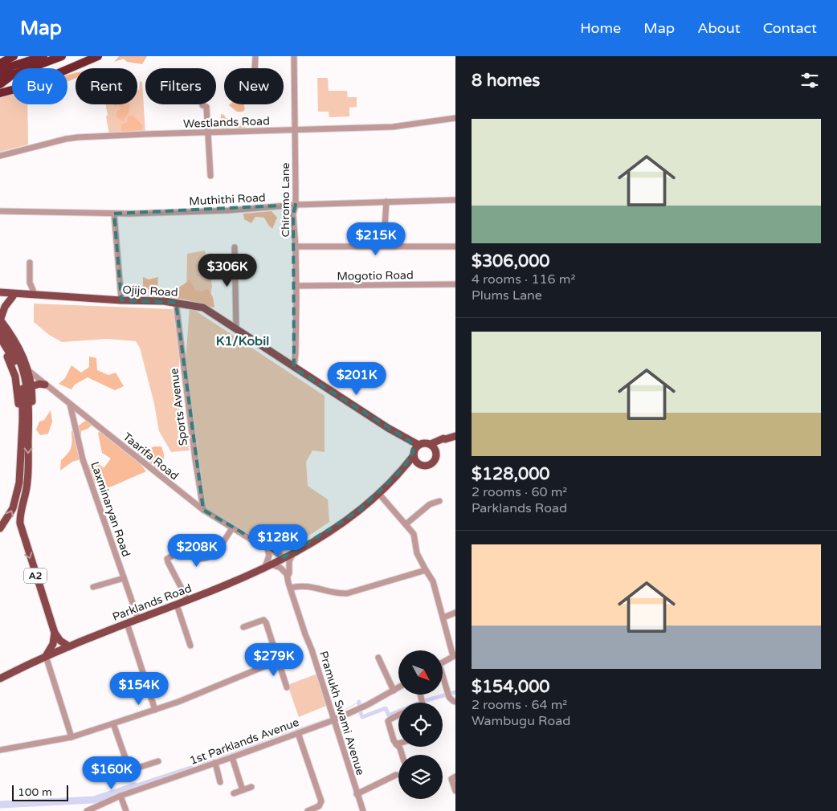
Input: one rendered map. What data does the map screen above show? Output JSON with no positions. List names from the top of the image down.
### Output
{
  "streets": {
    "main road": ["Ojijo Road", "A2", "Parklands Road"],
    "street": [
      "Westlands Road",
      "Muthithi Road",
      "Chiromo Lane",
      "Mogotio Road",
      "Sports Avenue",
      "Taarifa Road",
      "Laxminaryan Road",
      "Pramukh Swami Avenue",
      "1st Parklands Avenue"
    ]
  },
  "crossings": [
    ["Westlands Road", "Chiromo Lane"],
    ["Muthithi Road", "Chiromo Lane"],
    ["Chiromo Lane", "Mogotio Road"],
    ["Chiromo Lane", "Ojijo Road"],
    ["Ojijo Road", "Sports Avenue"],
    ["Ojijo Road", "Parklands Road"],
    ["Sports Avenue", "Taarifa Road"],
    ["Taarifa Road", "Laxminaryan Road"],
    ["Taarifa Road", "Parklands Road"],
    ["Laxminaryan Road", "Parklands Road"],
    ["Pramukh Swami Avenue", "1st Parklands Avenue"]
  ],
  "districts": ["K1/Kobil"],
  "scale_bar": "100 m",
  "north": "bottom right",
  "page": {
    "header": "Map",
    "nav": [
      "Home",
      "Map",
      "About",
      "Contact"
    ],
    "heading": "8 homes",
    "chip": [
      "Buy",
      "Rent",
      "Filters",
      "New"
    ],
    "list": [
      {
        "name": "$306,000",
        "note": "4 rooms · 116 m² · Plums Lane"
      },
      {
        "name": "$128,000",
        "note": "2 rooms · 60 m² · Parklands Road"
      },
      {
        "name": "$154,000",
        "note": "2 rooms · 64 m² · Wambugu Road"
      }
    ],
    "price": [
      "$215K",
      "$306K",
      "$201K",
      "$128K",
      "$208K",
      "$279K",
      "$154K",
      "$160K"
    ],
    "scale": "100 m"
  }
}
